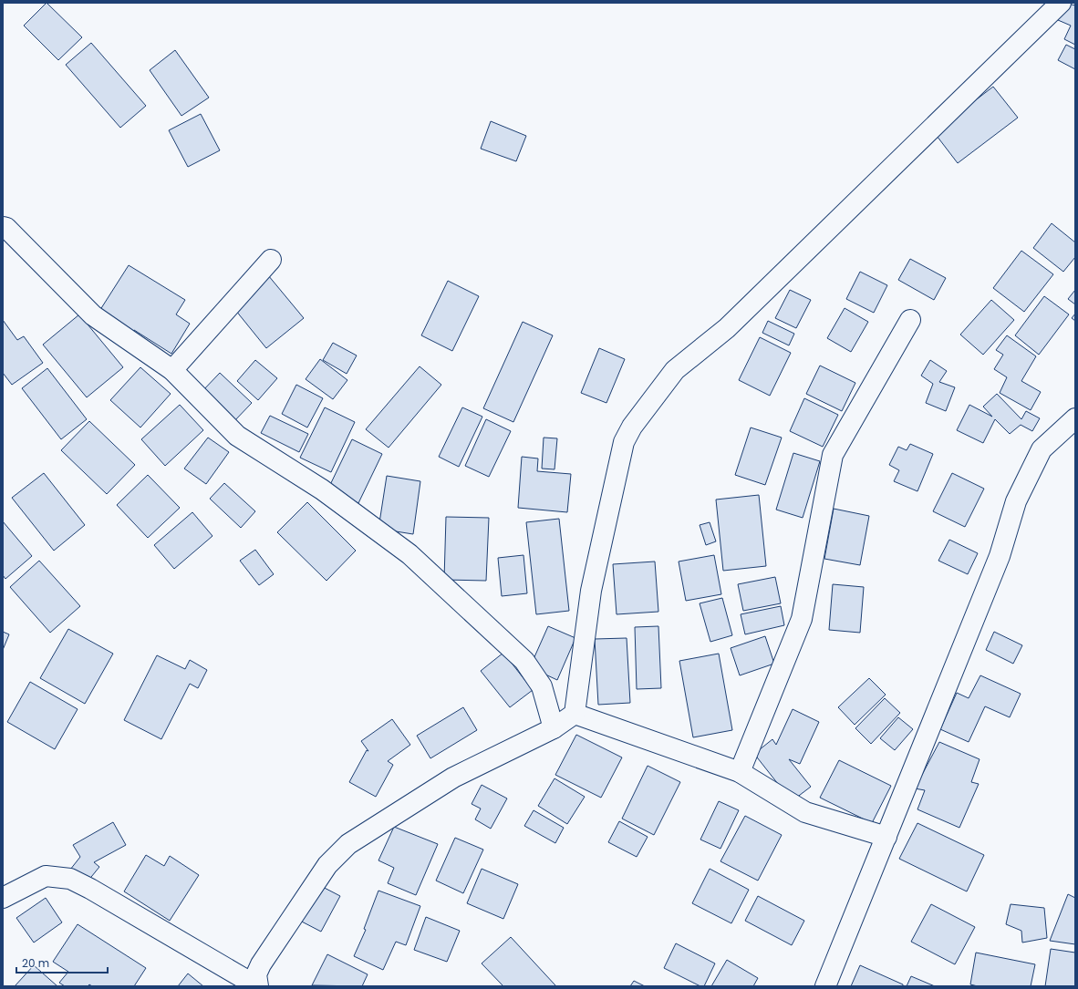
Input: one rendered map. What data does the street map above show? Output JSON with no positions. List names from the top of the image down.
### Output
{
  "scale_bar": "20 m"
}
